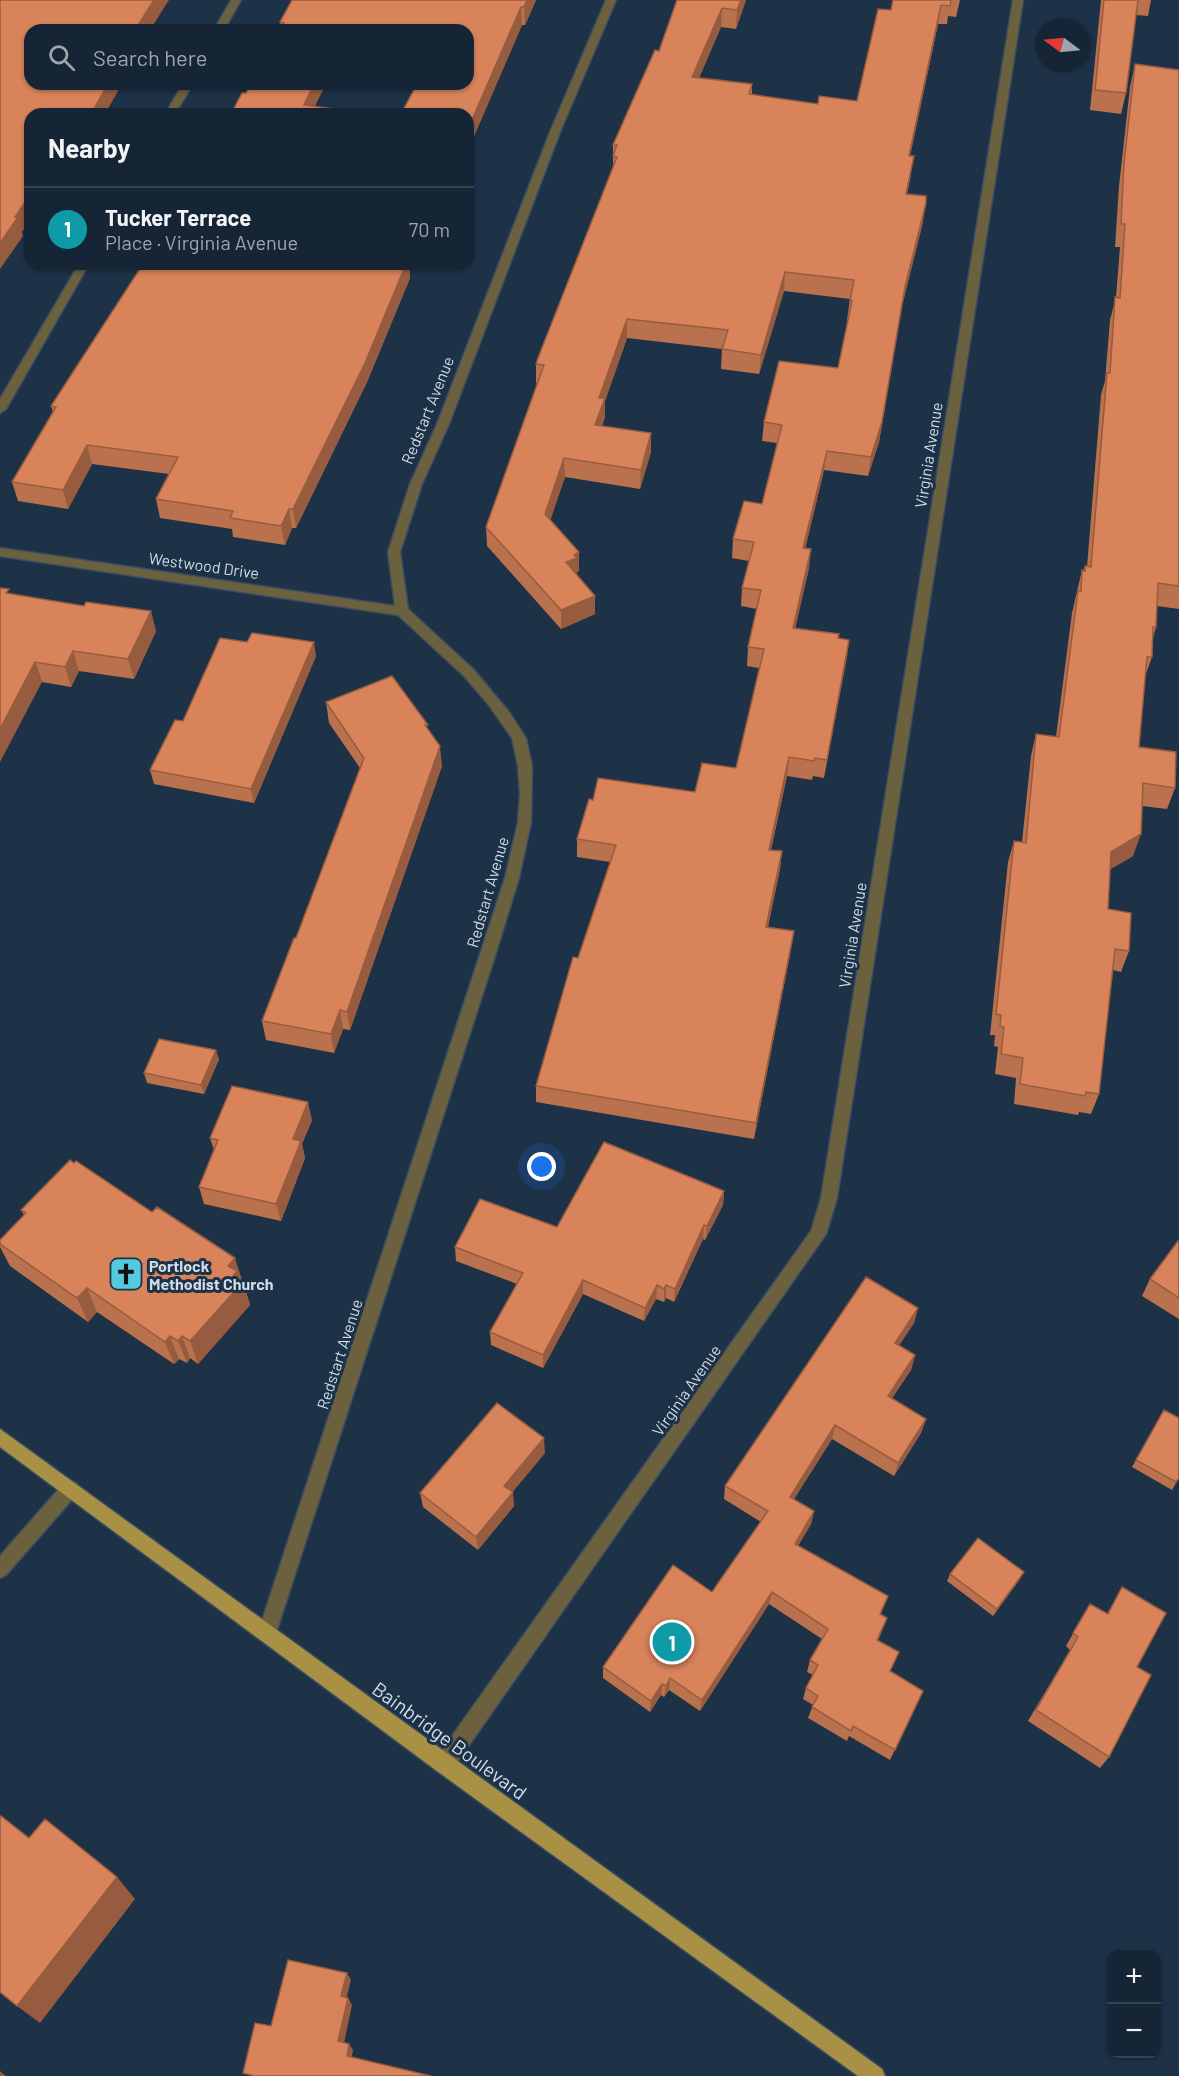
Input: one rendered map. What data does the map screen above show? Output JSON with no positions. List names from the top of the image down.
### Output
{
  "streets": {
    "main road": ["Bainbridge Boulevard"],
    "street": ["Redstart Avenue", "Virginia Avenue", "Westwood Drive"]
  },
  "crossings": [
    ["Redstart Avenue", "Westwood Drive"],
    ["Redstart Avenue", "Bainbridge Boulevard"],
    ["Virginia Avenue", "Bainbridge Boulevard"]
  ],
  "places": {
    "church": ["Portlock Methodist Church"]
  },
  "north": "left",
  "page": {
    "search": "Search here",
    "heading": "Nearby",
    "list": [
      {
        "mark": "1",
        "name": "Tucker Terrace",
        "note": "Place · Virginia Avenue",
        "value": "70 m"
      }
    ],
    "pins": "1",
    "map_buttons": ["+", "−"]
  }
}
